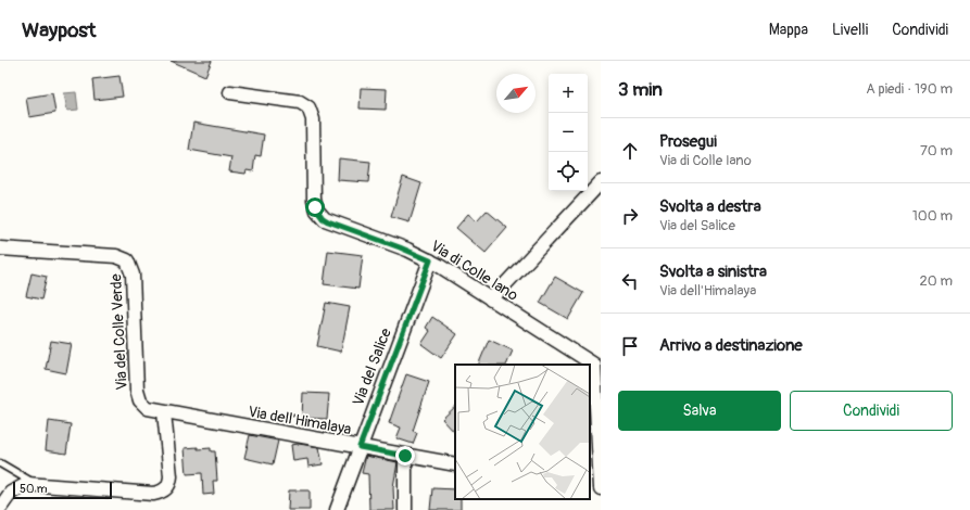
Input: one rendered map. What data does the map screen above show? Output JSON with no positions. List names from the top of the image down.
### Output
{
  "streets": {
    "street": [
      "Via di Colle Iano",
      "Via del Colle Verde",
      "Via del Salice",
      "Via dell'Himalaya"
    ]
  },
  "crossings": [
    ["Via di Colle Iano", "Via del Salice"],
    ["Via del Colle Verde", "Via dell'Himalaya"],
    ["Via del Salice", "Via dell'Himalaya"]
  ],
  "scale_bar": "50 m",
  "north": "top right",
  "page": {
    "header": "Waypost",
    "nav": ["Mappa", "Livelli", "Condividi"],
    "heading": ["3 min", "A piedi · 190 m"],
    "map_buttons": ["+", "−"],
    "list": [
      ["Prosegui", "Via di Colle Iano", "70 m"],
      ["Svolta a destra", "Via del Salice", "100 m"],
      ["Svolta a sinistra", "Via dell'Himalaya", "20 m"],
      "Arrivo a destinazione"
    ],
    "buttons": ["Salva", "Condividi"],
    "scale": "50 m"
  }
}
